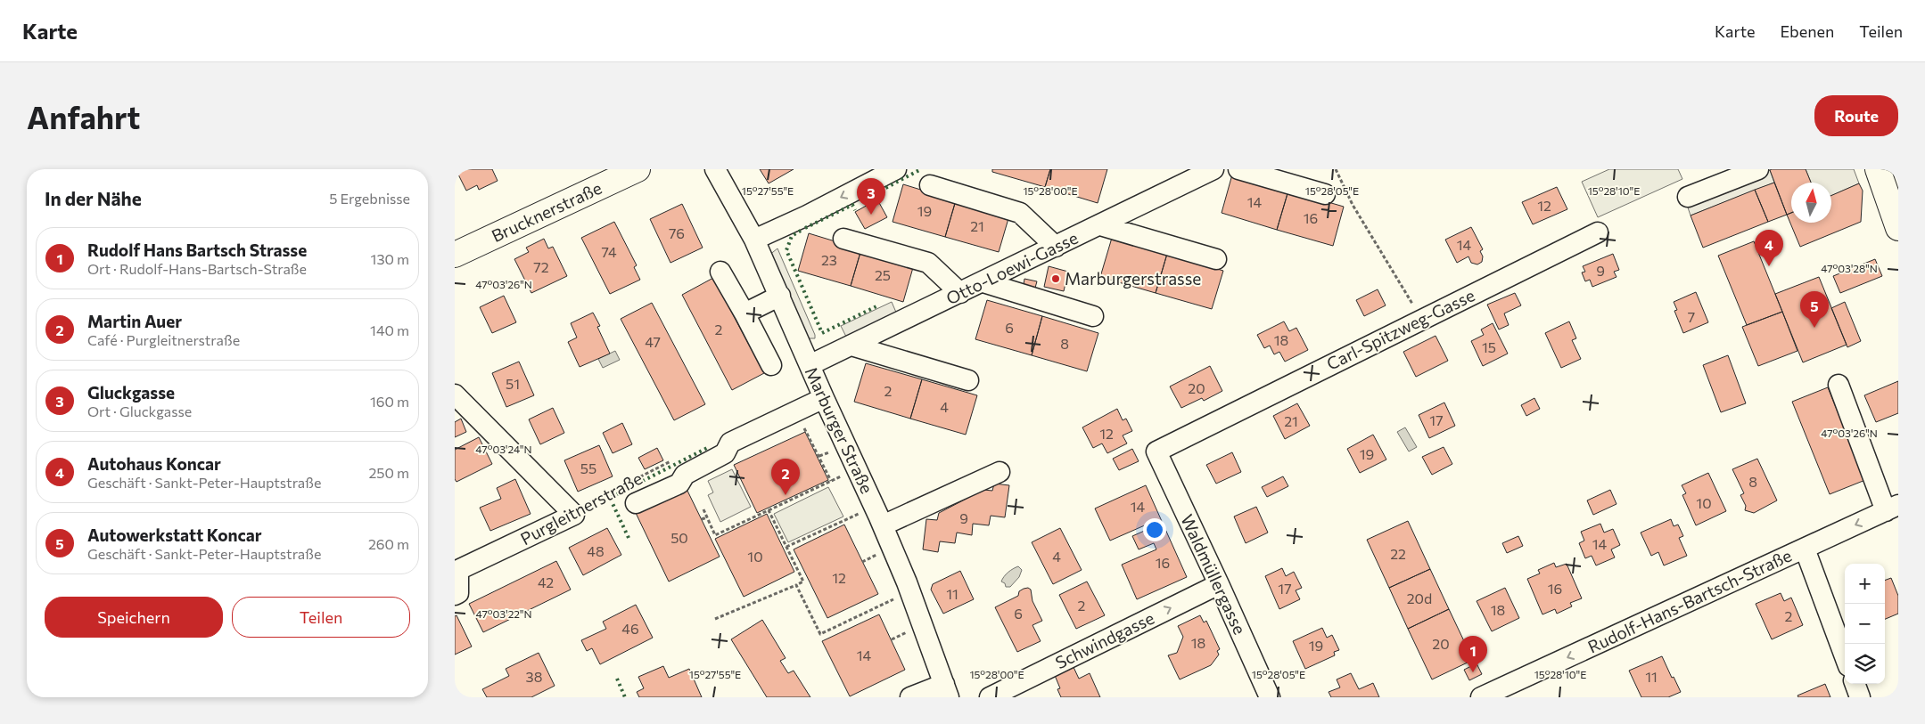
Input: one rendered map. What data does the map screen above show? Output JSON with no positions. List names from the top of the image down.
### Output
{
  "streets": {
    "main road": ["Brucknerstraße"],
    "street": [
      "Otto-Loewi-Gasse",
      "Carl-Spitzweg-Gasse",
      "Marburger Straße",
      "Purgleitnerstraße",
      "Waldmüllergasse",
      "Rudolf-Hans-Bartsch-Straße",
      "Schwindgasse"
    ]
  },
  "crossings": [
    ["Otto-Loewi-Gasse", "Marburger Straße"],
    ["Carl-Spitzweg-Gasse", "Waldmüllergasse"],
    ["Marburger Straße", "Purgleitnerstraße"],
    ["Waldmüllergasse", "Schwindgasse"]
  ],
  "one_way": ["Rudolf-Hans-Bartsch-Straße", "Schwindgasse"],
  "places": ["Marburgerstrasse"],
  "house_numbers": [
    "14",
    "12",
    "19",
    "16",
    "21",
    "76",
    "14",
    "74",
    "23",
    "72",
    "9",
    "25",
    "7",
    "6",
    "2",
    "18",
    "47",
    "8",
    "15",
    "51",
    "20",
    "2",
    "4",
    "17",
    "21",
    "12",
    "19",
    "55",
    "8",
    "10",
    "14",
    "9",
    "50",
    "14",
    "48",
    "22",
    "10",
    "4",
    "16",
    "12",
    "42",
    "17",
    "16",
    "11",
    "20d",
    "2",
    "18",
    "6",
    "2",
    "46",
    "18",
    "20",
    "19",
    "14",
    "38",
    "11"
  ],
  "north": "top",
  "page": {
    "header": "Karte",
    "nav": ["Karte", "Ebenen", "Teilen"],
    "buttons": [
      "Route",
      ["Speichern", "Teilen"]
    ],
    "title": "Anfahrt",
    "heading": ["In der Nähe", "5 Ergebnisse"],
    "pins": [
      "3",
      "4",
      "5",
      "2",
      "1"
    ],
    "list": [
      {
        "mark": "1",
        "name": "Rudolf Hans Bartsch Strasse",
        "note": "Ort · Rudolf-Hans-Bartsch-Straße",
        "value": "130 m"
      },
      {
        "mark": "2",
        "name": "Martin Auer",
        "note": "Café · Purgleitnerstraße",
        "value": "140 m"
      },
      {
        "mark": "3",
        "name": "Gluckgasse",
        "note": "Ort · Gluckgasse",
        "value": "160 m"
      },
      {
        "mark": "4",
        "name": "Autohaus Koncar",
        "note": "Geschäft · Sankt-Peter-Hauptstraße",
        "value": "250 m"
      },
      {
        "mark": "5",
        "name": "Autowerkstatt Koncar",
        "note": "Geschäft · Sankt-Peter-Hauptstraße",
        "value": "260 m"
      }
    ],
    "map_buttons": ["+", "−"]
  },
  "coordinates": [
    "15°27'55\"E",
    "15°28'00\"E",
    "15°28'05\"E",
    "15°28'10\"E",
    "47°03'28\"N",
    "47°03'26\"N",
    "47°03'24\"N",
    "47°03'22\"N"
  ]
}
